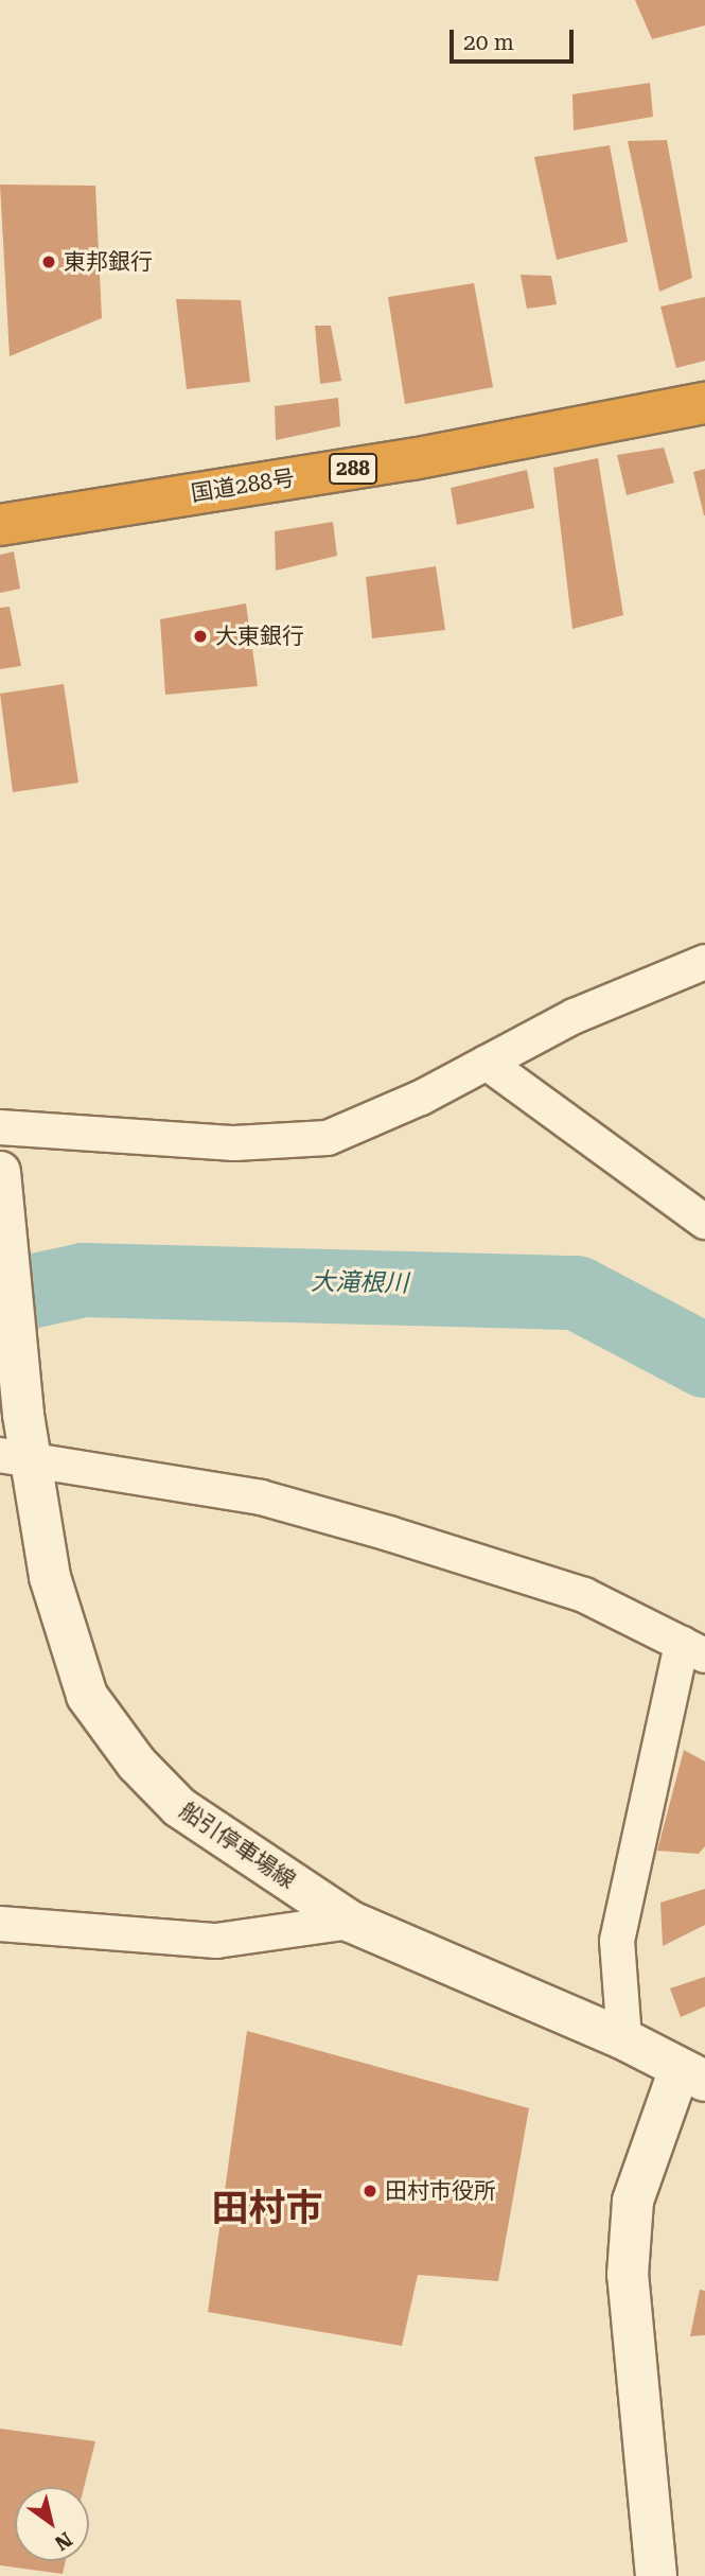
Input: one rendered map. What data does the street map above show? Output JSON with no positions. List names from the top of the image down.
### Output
{
  "streets": {
    "highway": ["288", "国道288号"],
    "main road": ["船引停車場線"]
  },
  "districts": ["田村市"],
  "water": ["大滝根川"],
  "places": ["東邦銀行", "大東銀行", "田村市役所"],
  "scale_bar": "20 m",
  "north": "bottom right"
}
